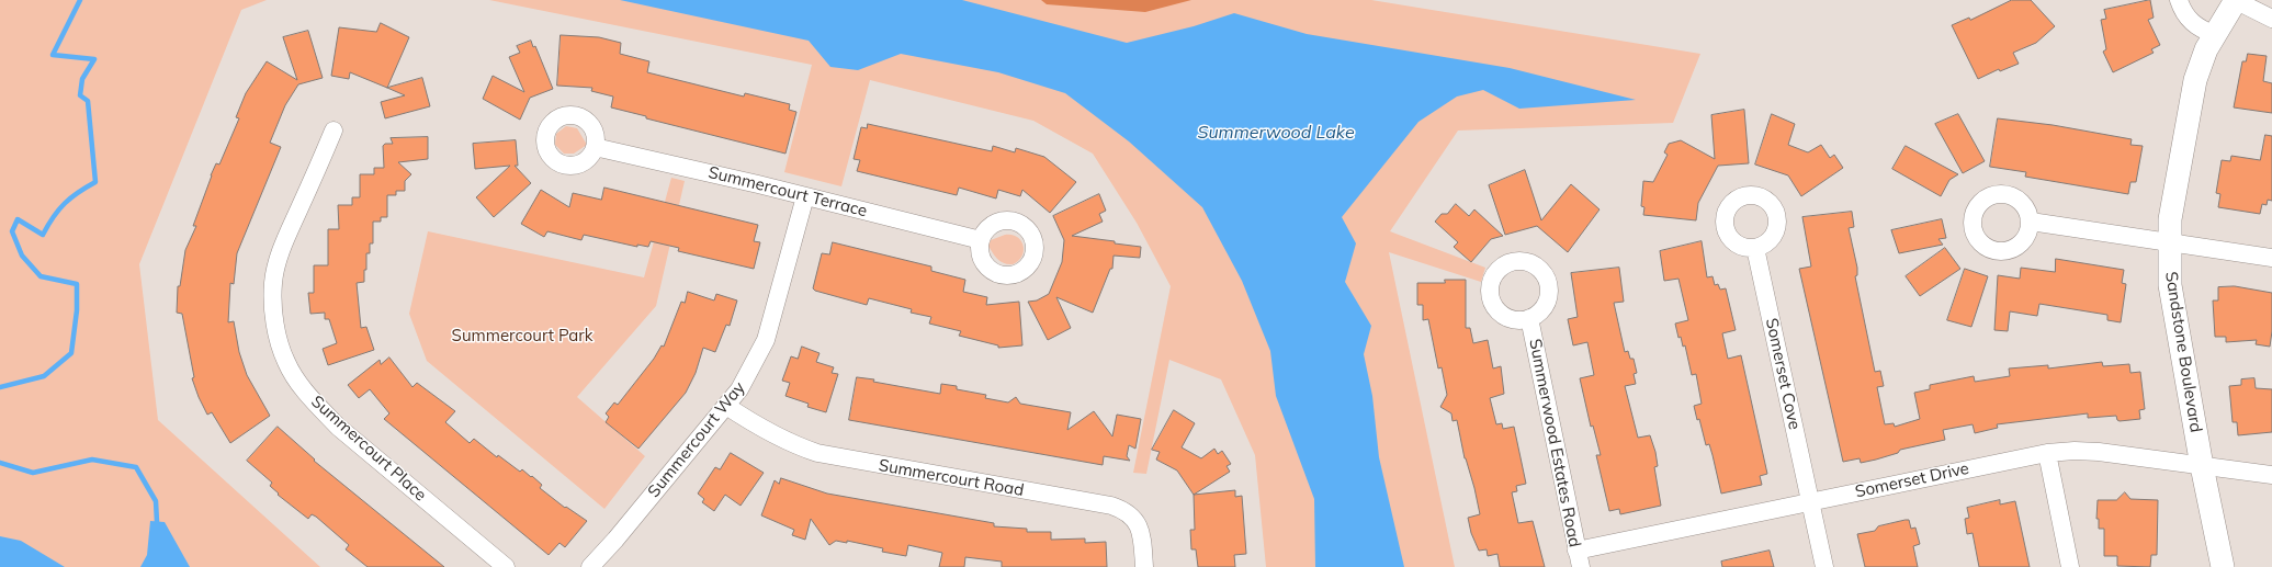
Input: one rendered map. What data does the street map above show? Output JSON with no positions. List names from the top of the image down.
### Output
{
  "streets": {
    "street": [
      "Summercourt Terrace",
      "Sandstone Boulevard",
      "Somerset Cove",
      "Summercourt Way",
      "Summerwood Estates Road",
      "Summercourt Place",
      "Summercourt Road",
      "Somerset Drive"
    ]
  },
  "crossings": [
    ["Summercourt Terrace", "Summercourt Way"],
    ["Sandstone Boulevard", "Somerset Drive"],
    ["Somerset Cove", "Somerset Drive"],
    ["Summercourt Way", "Summercourt Road"],
    ["Summerwood Estates Road", "Somerset Drive"]
  ],
  "water": ["Summerwood Lake"],
  "parks": ["Summercourt Park"]
}
